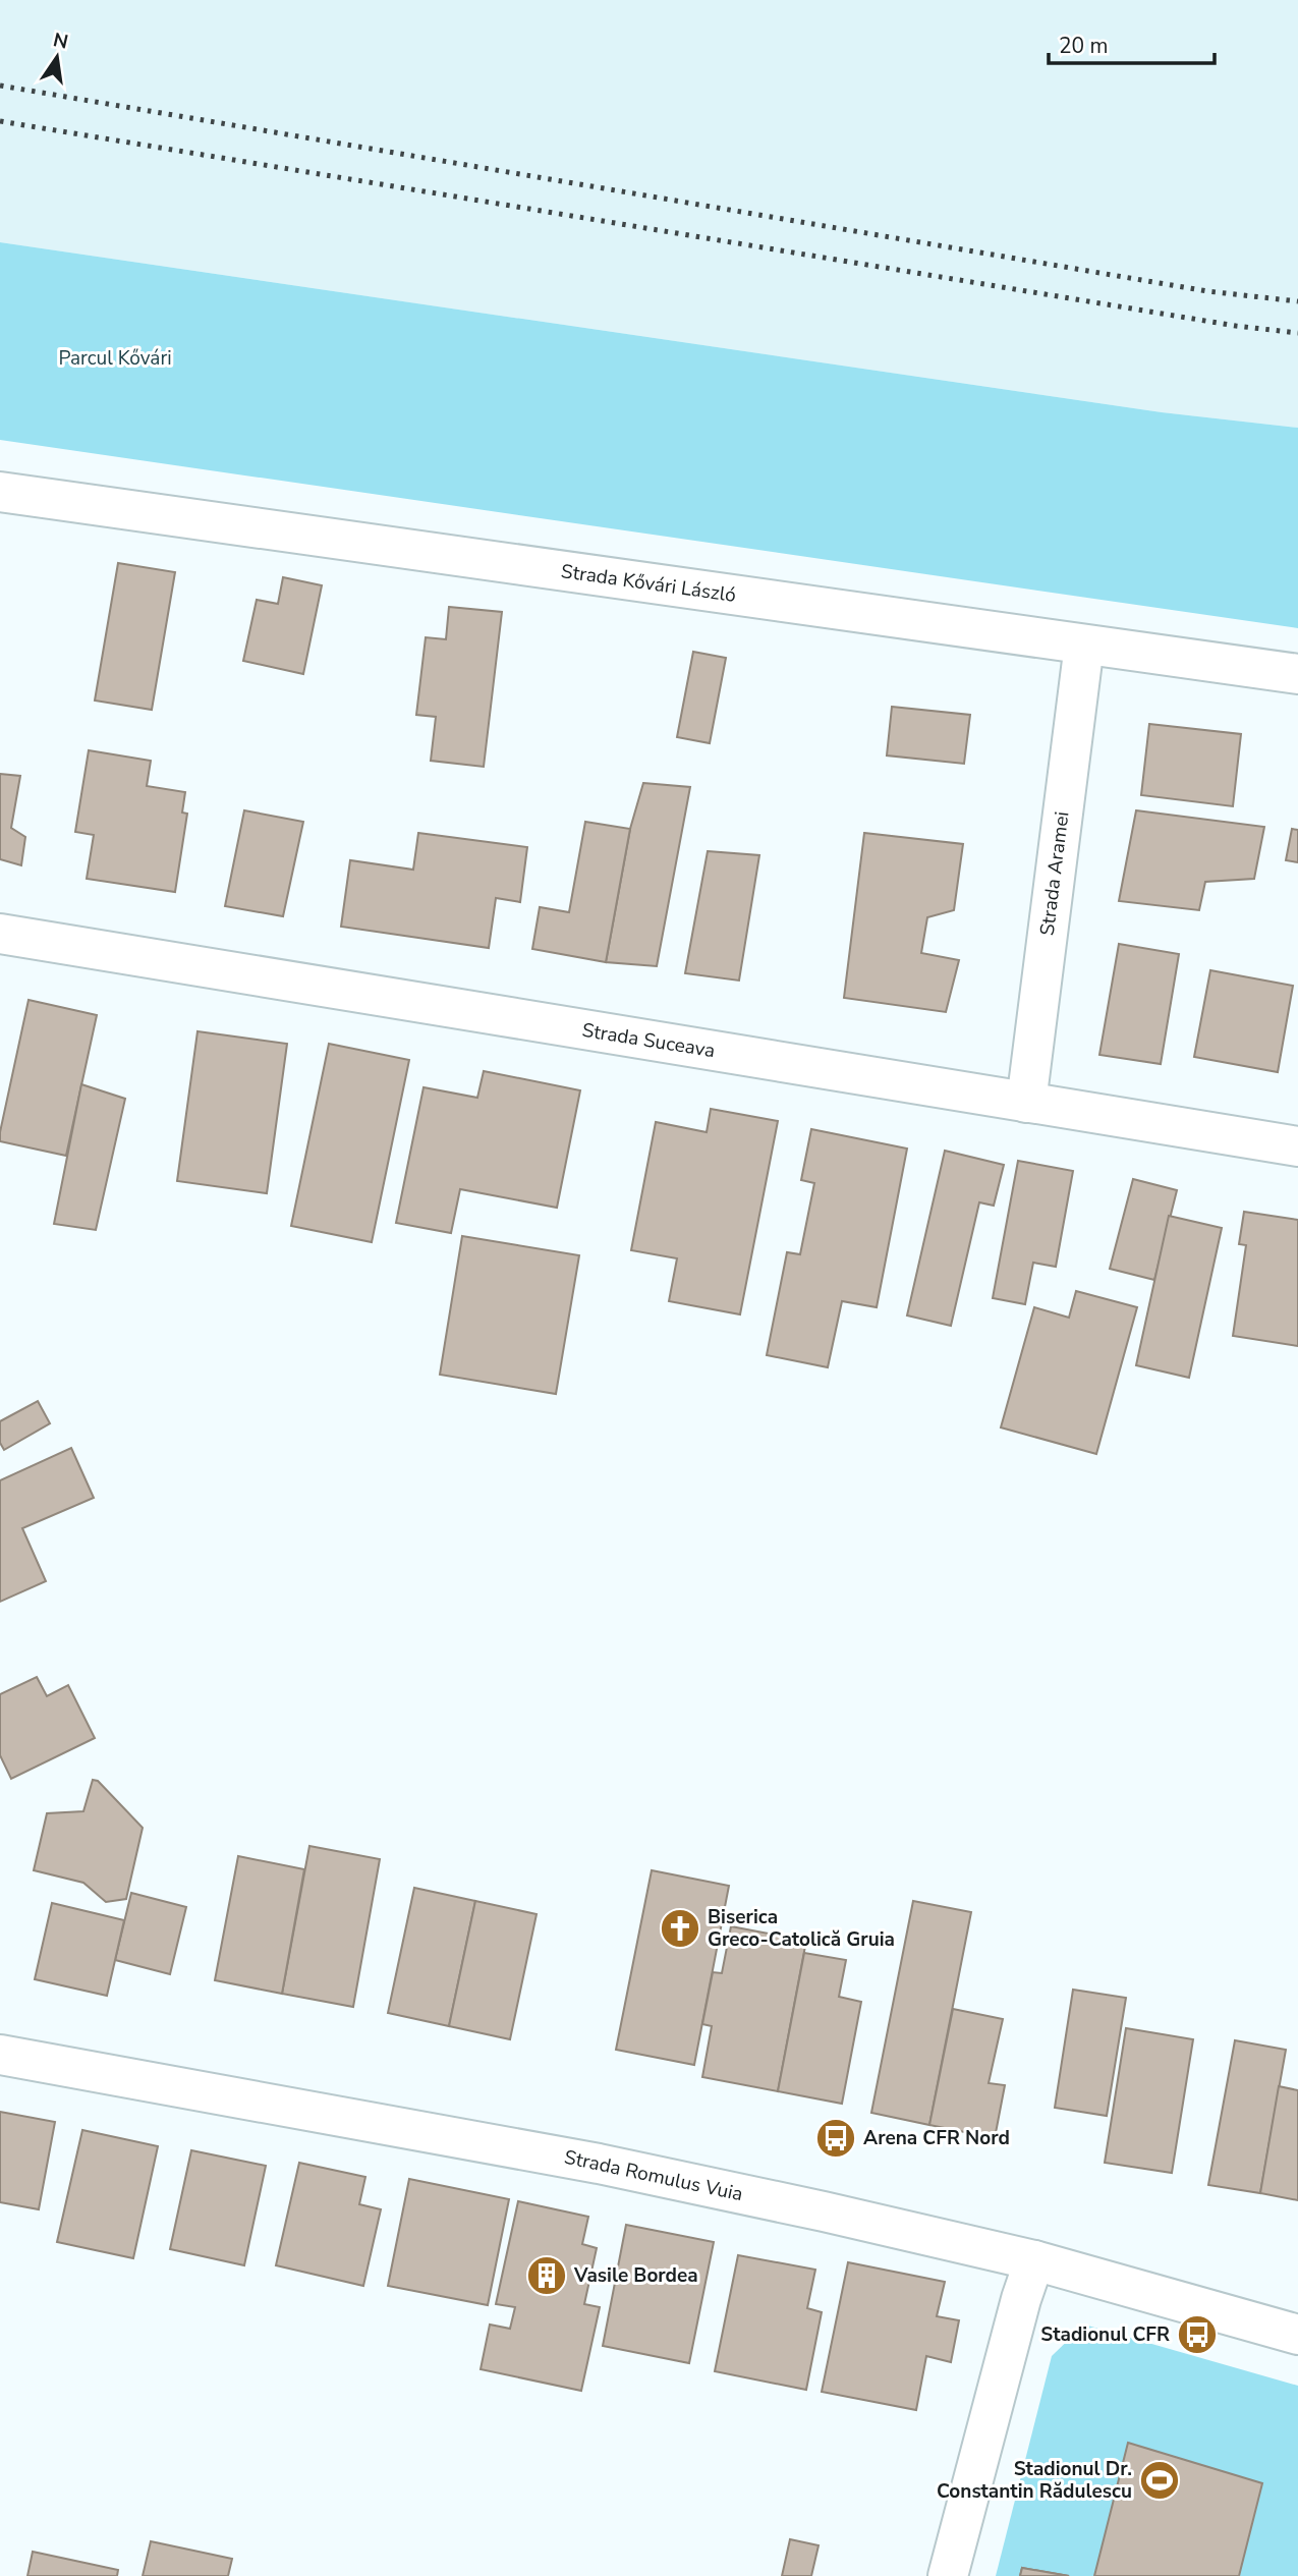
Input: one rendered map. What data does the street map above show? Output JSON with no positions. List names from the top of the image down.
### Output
{
  "streets": {
    "street": [
      "Strada Kővári László",
      "Strada Aramei",
      "Strada Suceava",
      "Strada Romulus Vuia"
    ]
  },
  "crossings": [
    ["Strada Kővári László", "Strada Aramei"],
    ["Strada Aramei", "Strada Suceava"]
  ],
  "parks": ["Parcul Kővári"],
  "places": {
    "church": ["Biserica Greco-Catolică Gruia"],
    "bus stop": ["Arena CFR Nord", "Stadionul CFR"],
    "building": ["Vasile Bordea"],
    "sports": ["Stadionul Dr. Constantin Rădulescu"]
  },
  "scale_bar": "20 m",
  "north": "top"
}
